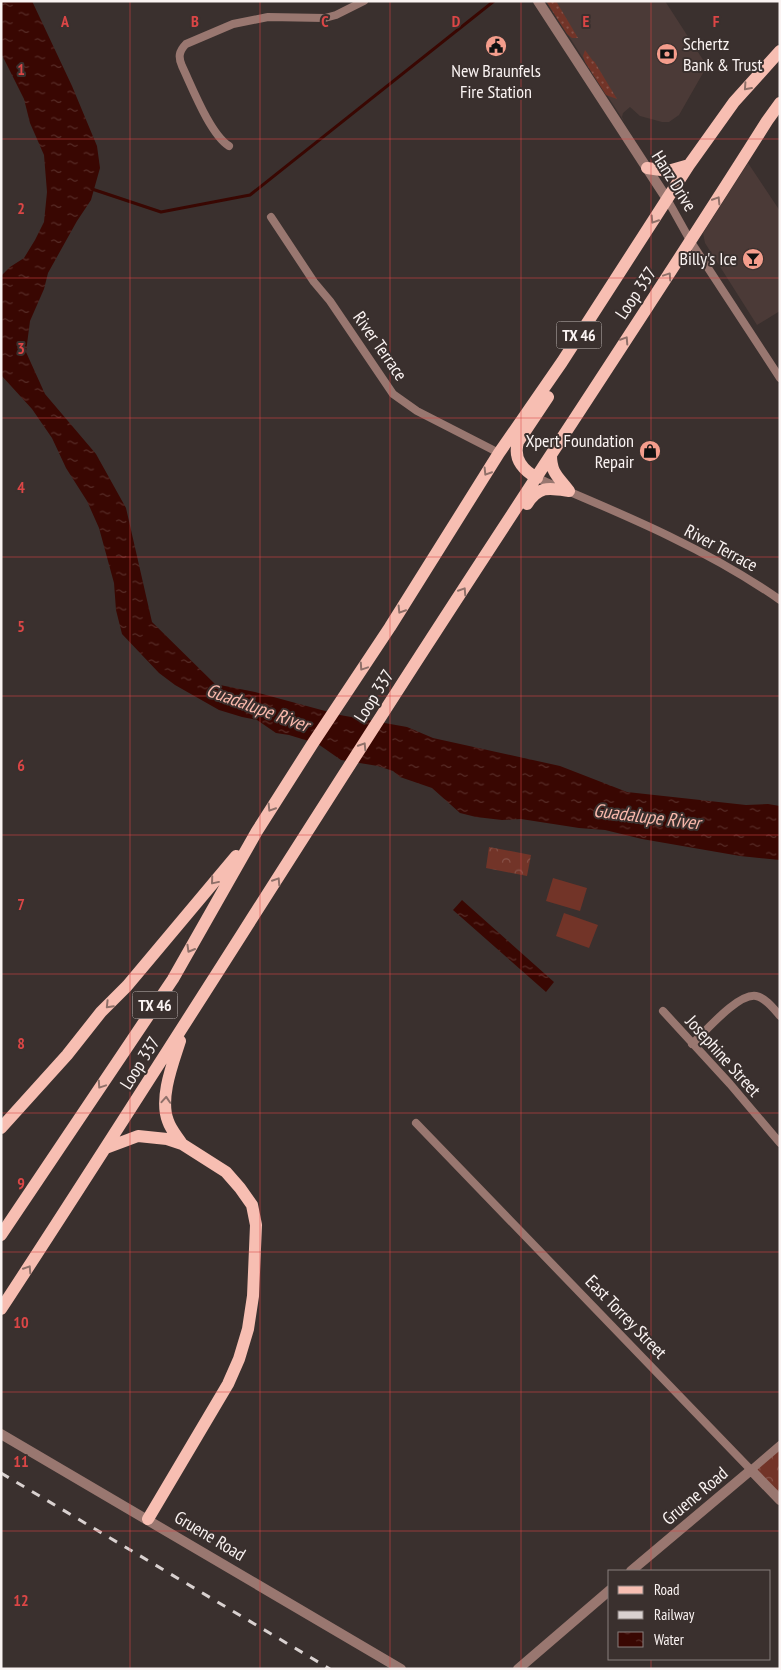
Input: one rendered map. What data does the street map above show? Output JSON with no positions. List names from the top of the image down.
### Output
{
  "streets": {
    "main road": ["Loop 337", "TX 46"],
    "street": [
      "Hanz Drive",
      "River Terrace",
      "Josephine Street",
      "East Torrey Street",
      "Gruene Road"
    ]
  },
  "crossings": [
    ["Hanz Drive", "Loop 337"],
    ["Loop 337", "River Terrace"],
    ["East Torrey Street", "Gruene Road"]
  ],
  "water": ["Guadalupe River"],
  "places": {
    "public building": ["New Braunfels Fire Station"],
    "bank": ["Schertz Bank & Trust"],
    "bar": ["Billy's Ice"],
    "shop": ["Xpert Foundation Repair"]
  },
  "legend": ["Road", "Railway", "Water"],
  "grid": {
    "columns": [
      "A",
      "B",
      "C",
      "D",
      "E",
      "F"
    ],
    "rows": [
      "1",
      "2",
      "3",
      "4",
      "5",
      "6",
      "7",
      "8",
      "9",
      "10",
      "11",
      "12"
    ]
  }
}
